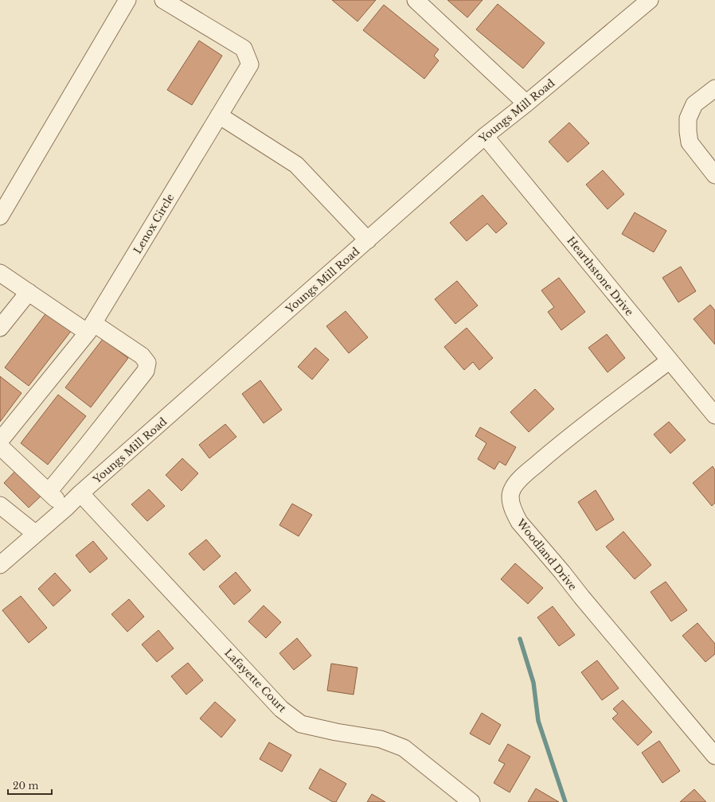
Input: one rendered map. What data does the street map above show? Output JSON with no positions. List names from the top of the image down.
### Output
{
  "streets": {
    "street": [
      "Youngs Mill Road",
      "Lenox Circle",
      "Hearthstone Drive",
      "Woodland Drive",
      "Lafayette Court"
    ]
  },
  "crossings": [
    ["Youngs Mill Road", "Hearthstone Drive"],
    ["Youngs Mill Road", "Lafayette Court"],
    ["Hearthstone Drive", "Woodland Drive"]
  ],
  "scale_bar": "20 m"
}
